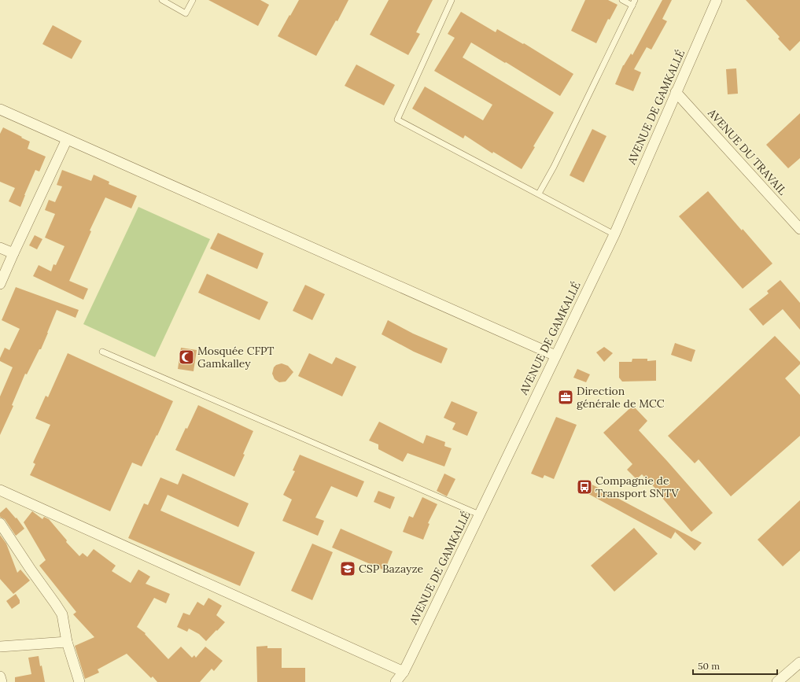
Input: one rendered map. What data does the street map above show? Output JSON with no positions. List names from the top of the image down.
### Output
{
  "streets": {
    "street": ["AVENUE DE GAMKALLÉ", "AVENUE DU TRAVAIL"]
  },
  "crossings": [
    ["AVENUE DE GAMKALLÉ", "AVENUE DU TRAVAIL"]
  ],
  "places": {
    "mosque": ["Mosquée CFPT Gamkalley"],
    "office": ["Direction générale de MCC"],
    "bus stop": ["Compagnie de Transport SNTV"],
    "school or university": ["CSP Bazayze"]
  },
  "scale_bar": "50 m"
}
